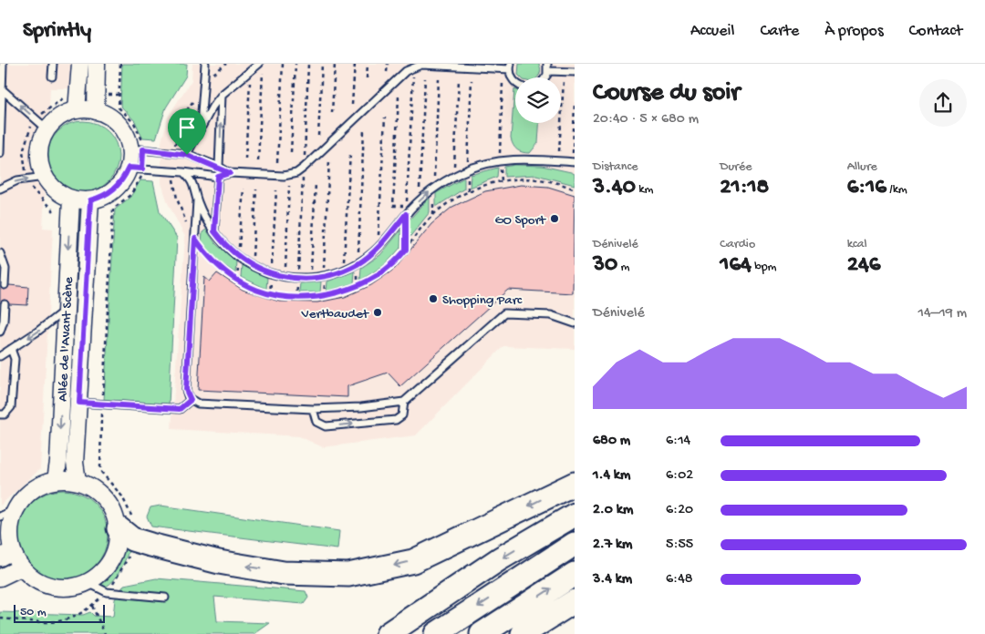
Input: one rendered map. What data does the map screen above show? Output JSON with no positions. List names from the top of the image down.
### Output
{
  "streets": {
    "street": ["Allée de l'Avant Scène"]
  },
  "places": ["GO Sport", "Shopping Parc", "Vertbaudet"],
  "scale_bar": "50 m",
  "page": {
    "header": "Sprintly",
    "nav": [
      "Accueil",
      "Carte",
      "À propos",
      "Contact"
    ],
    "heading": ["Course du soir", "20:40 · 5 × 680 m"],
    "stats": [
      ["Distance", "3.40 km"],
      ["Durée", "21:18"],
      ["Allure", "6:16 /km"],
      ["Dénivelé", "30 m"],
      ["Cardio", "164 bpm"],
      ["kcal", "246"]
    ],
    "chart": ["Dénivelé", "14–19 m"],
    "list": [
      {
        "name": "680 m",
        "note": "6:14"
      },
      {
        "name": "1.4 km",
        "note": "6:02"
      },
      {
        "name": "2.0 km",
        "note": "6:20"
      },
      {
        "name": "2.7 km",
        "note": "5:55"
      },
      {
        "name": "3.4 km",
        "note": "6:48"
      }
    ],
    "scale": "50 m"
  }
}
